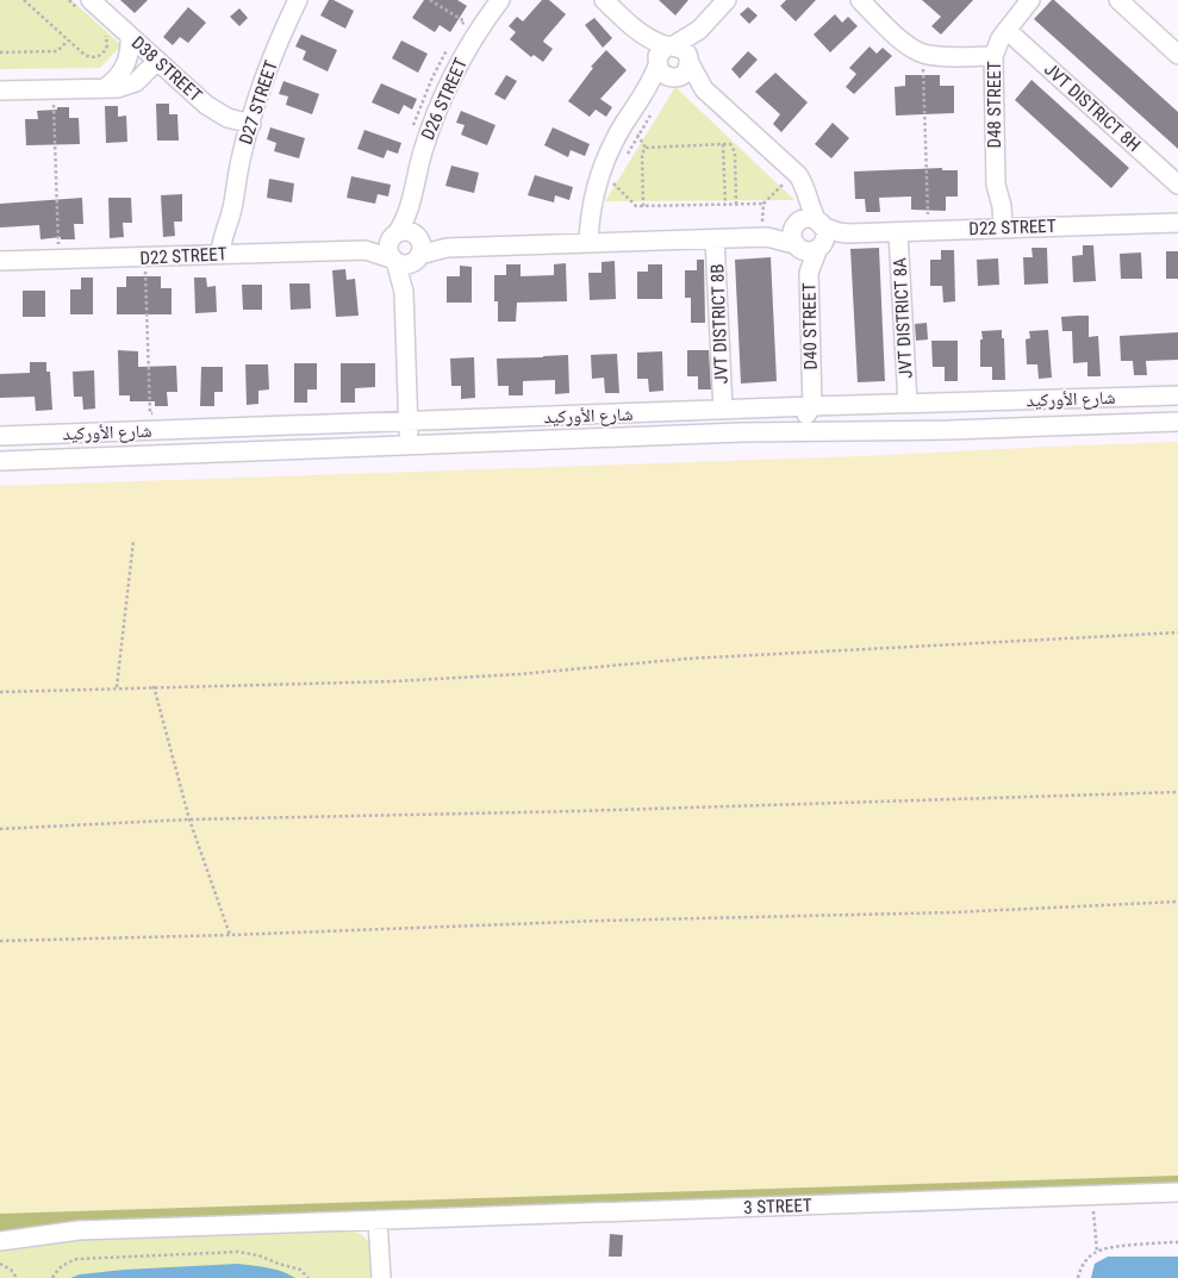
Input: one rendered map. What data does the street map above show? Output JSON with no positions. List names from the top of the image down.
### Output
{
  "streets": {
    "street": [
      "D38 STREET",
      "D26 STREET",
      "D27 STREET",
      "D48 STREET",
      "JVT DISTRICT 8H",
      "D22 STREET",
      "JVT DISTRICT 8A",
      "JVT DISTRICT 8B",
      "D40 STREET",
      "شارع الأوركيد",
      "3 STREET"
    ]
  },
  "crossings": [
    ["D38 STREET", "D27 STREET"],
    ["D26 STREET", "D22 STREET"],
    ["D26 STREET", "شارع الأوركيد"],
    ["D27 STREET", "D22 STREET"],
    ["D48 STREET", "JVT DISTRICT 8H"],
    ["D48 STREET", "D22 STREET"],
    ["D22 STREET", "JVT DISTRICT 8A"],
    ["D22 STREET", "JVT DISTRICT 8B"],
    ["D22 STREET", "D40 STREET"],
    ["JVT DISTRICT 8A", "شارع الأوركيد"],
    ["JVT DISTRICT 8B", "شارع الأوركيد"],
    ["D40 STREET", "شارع الأوركيد"]
  ]
}
